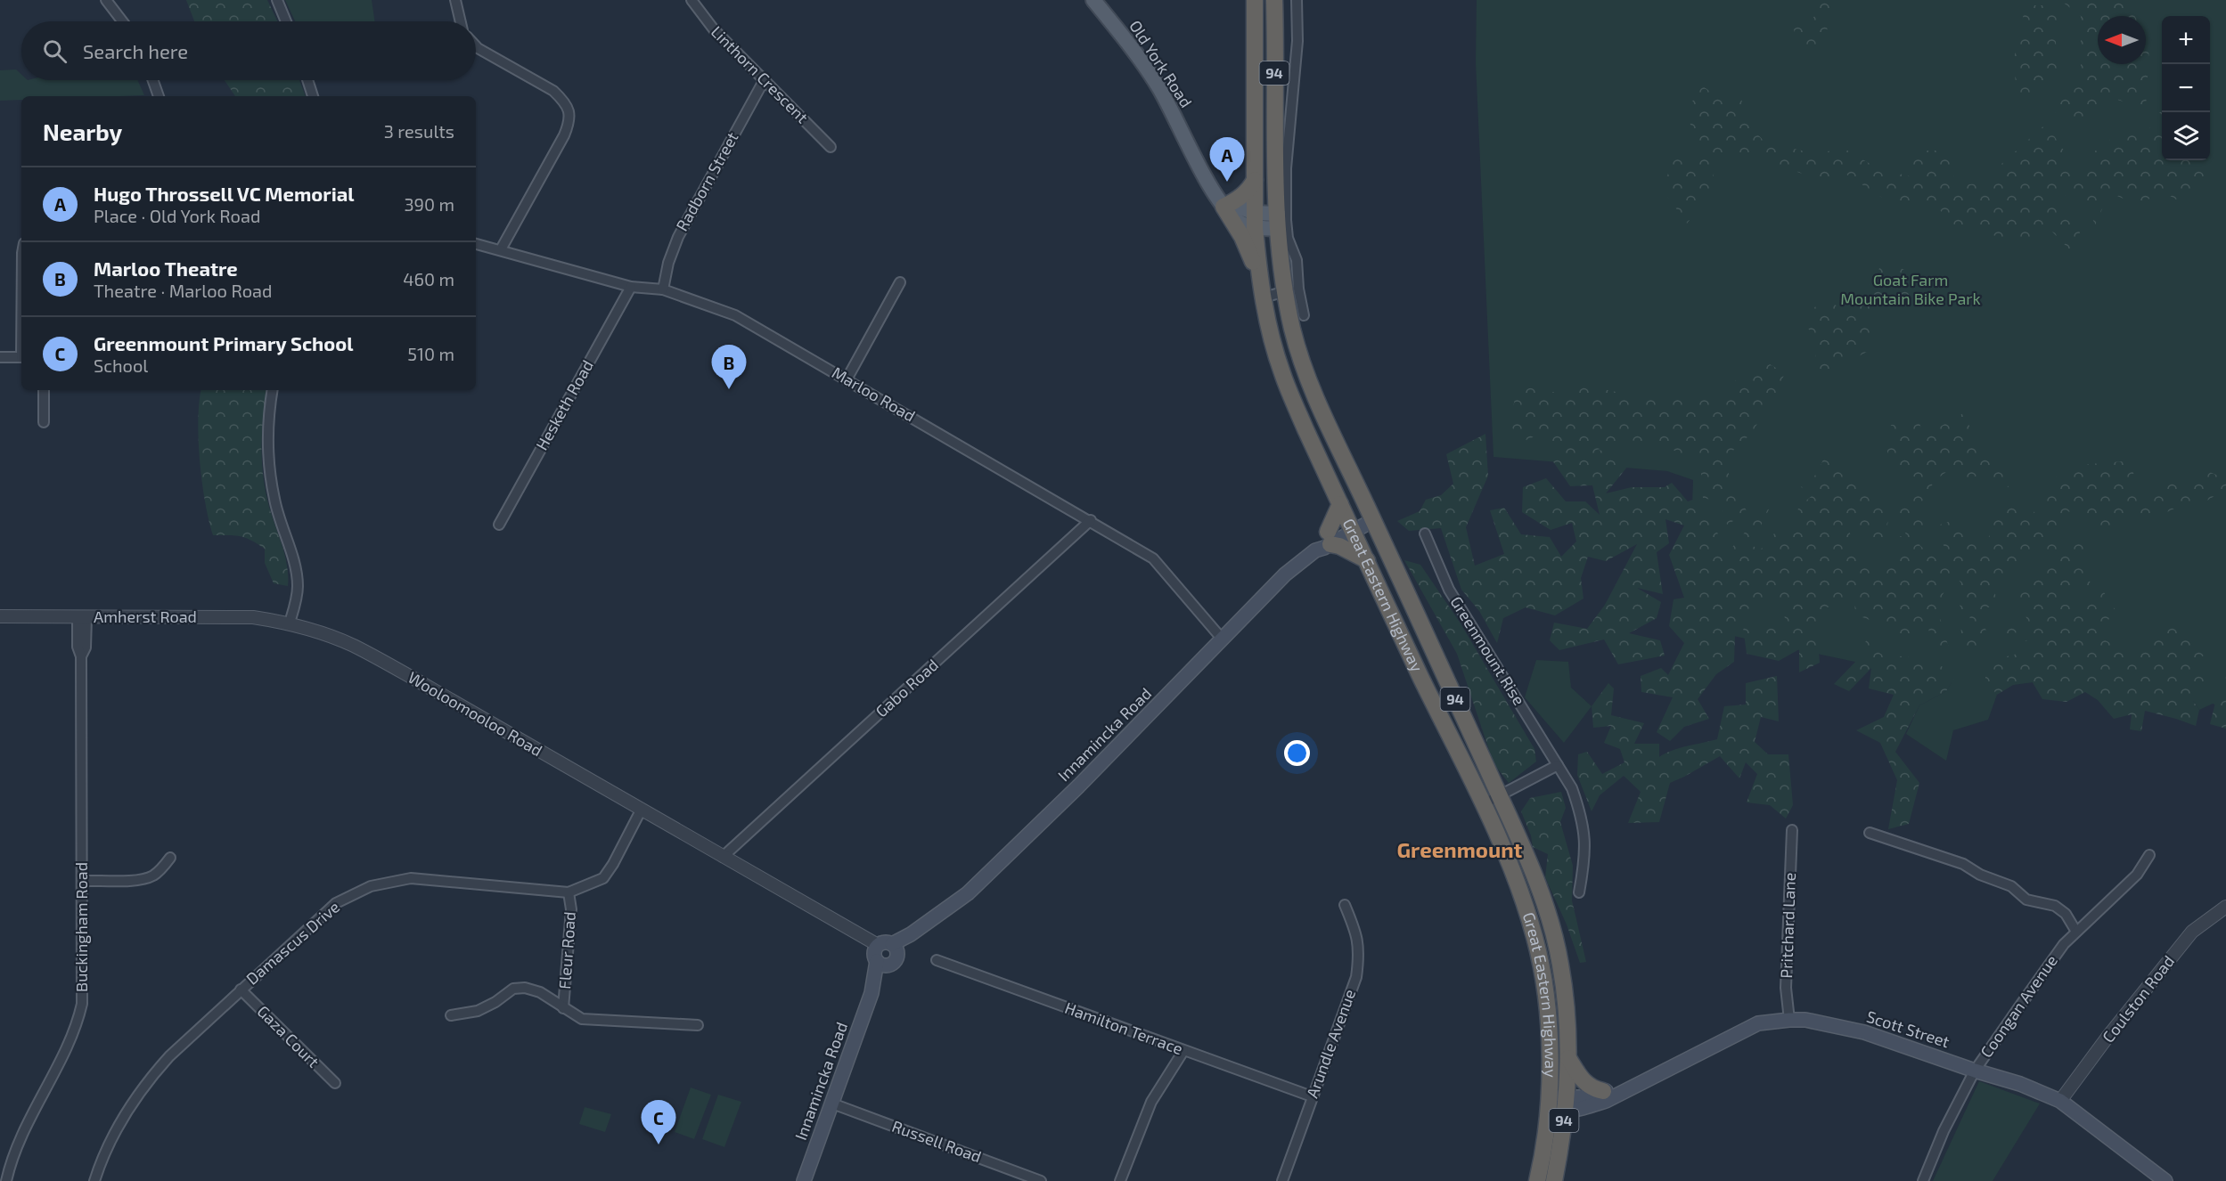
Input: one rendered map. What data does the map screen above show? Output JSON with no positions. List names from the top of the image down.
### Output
{
  "streets": {
    "highway": ["94", "Great Eastern Highway"],
    "main road": ["Old York Road", "Innamincka Road", "Scott Street"],
    "street": [
      "Linthorn Crescent",
      "Radborn Street",
      "Marloo Road",
      "Hesketh Road",
      "Amherst Road",
      "Greenmount Rise",
      "Gabo Road",
      "Wooloomooloo Road",
      "Pritchard Lane",
      "Buckingham Road",
      "Damascus Drive",
      "Fleur Road",
      "Coulston Road",
      "Coongan Avenue",
      "Hamilton Terrace",
      "Gaza Court",
      "Arundle Avenue",
      "Russell Road"
    ]
  },
  "crossings": [
    ["Linthorn Crescent", "Radborn Street"],
    ["Radborn Street", "Marloo Road"],
    ["Marloo Road", "Hesketh Road"],
    ["Marloo Road", "Gabo Road"],
    ["Marloo Road", "Innamincka Road"],
    ["Great Eastern Highway", "Innamincka Road"],
    ["Great Eastern Highway", "Scott Street"],
    ["Amherst Road", "Wooloomooloo Road"],
    ["Amherst Road", "Buckingham Road"],
    ["Gabo Road", "Wooloomooloo Road"],
    ["Wooloomooloo Road", "Innamincka Road"],
    ["Wooloomooloo Road", "Damascus Drive"],
    ["Innamincka Road", "Russell Road"],
    ["Pritchard Lane", "Scott Street"],
    ["Damascus Drive", "Fleur Road"],
    ["Damascus Drive", "Gaza Court"],
    ["Coulston Road", "Scott Street"],
    ["Coongan Avenue", "Scott Street"],
    ["Hamilton Terrace", "Arundle Avenue"]
  ],
  "districts": ["Greenmount"],
  "parks": ["Goat Farm Mountain Bike Park"],
  "north": "left",
  "page": {
    "map_buttons": ["+", "−"],
    "search": "Search here",
    "heading": ["Nearby", "3 results"],
    "pins": ["A", "B", "C"],
    "list": [
      {
        "mark": "A",
        "name": "Hugo Throssell VC Memorial",
        "note": "Place · Old York Road",
        "value": "390 m"
      },
      {
        "mark": "B",
        "name": "Marloo Theatre",
        "note": "Theatre · Marloo Road",
        "value": "460 m"
      },
      {
        "mark": "C",
        "name": "Greenmount Primary School",
        "note": "School",
        "value": "510 m"
      }
    ]
  }
}
